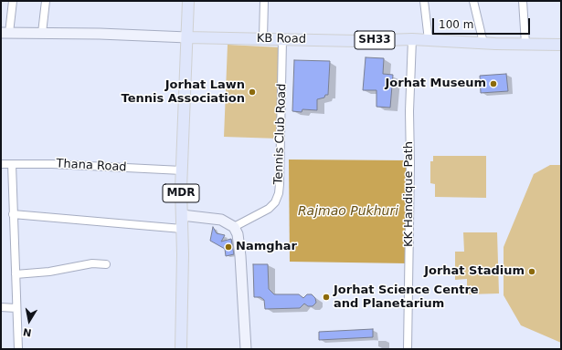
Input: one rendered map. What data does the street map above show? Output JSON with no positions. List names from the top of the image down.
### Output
{
  "streets": {
    "main road": ["KB Road", "SH33", "MDR"],
    "street": ["Tennis Club Road", "Thana Road", "KK Handique Path"]
  },
  "crossings": [
    ["KB Road", "Tennis Club Road"],
    ["KB Road", "MDR"],
    ["KB Road", "KK Handique Path"],
    ["Thana Road", "MDR"]
  ],
  "water": ["Rajmao Pukhuri"],
  "places": [
    "Jorhat Museum",
    "Jorhat Lawn Tennis Association",
    "Namghar",
    "Jorhat Stadium",
    "Jorhat Science Centre and Planetarium"
  ],
  "scale_bar": "100 m",
  "north": "bottom"
}
